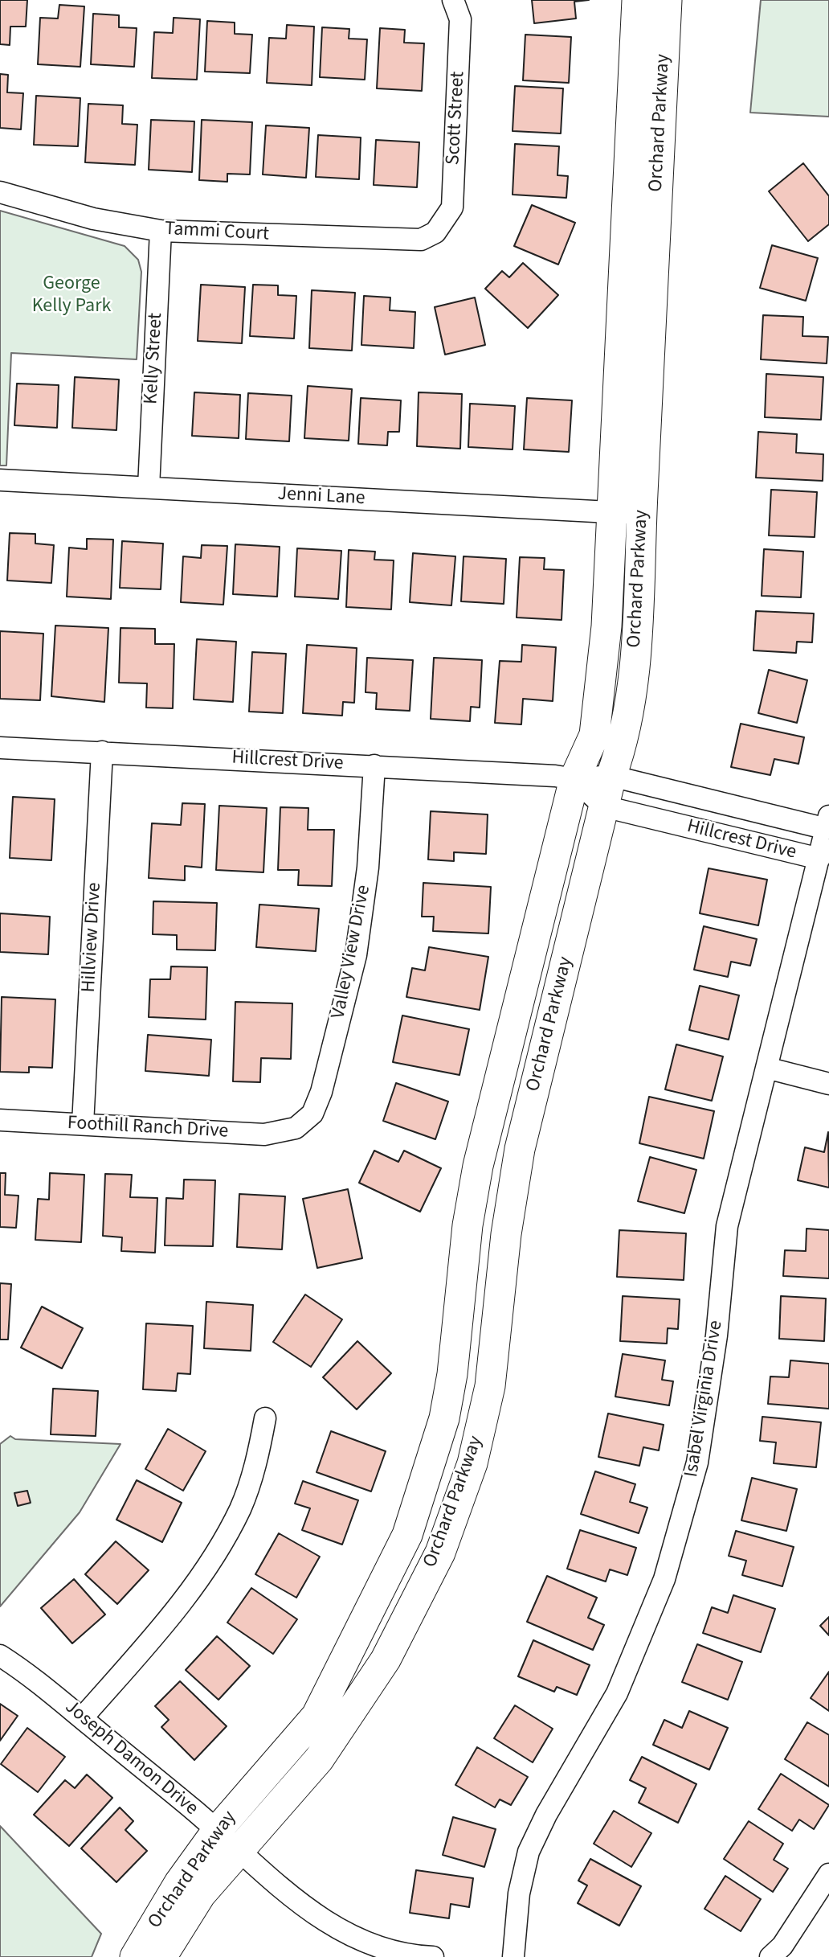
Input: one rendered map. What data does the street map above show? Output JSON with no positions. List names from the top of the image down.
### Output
{
  "streets": {
    "street": [
      "Scott Street",
      "Orchard Parkway",
      "Tammi Court",
      "Kelly Street",
      "Jenni Lane",
      "Hillcrest Drive",
      "Hillview Drive",
      "Valley View Drive",
      "Foothill Ranch Drive",
      "Isabel Virginia Drive",
      "Joseph Damon Drive"
    ]
  },
  "crossings": [
    ["Scott Street", "Tammi Court"],
    ["Orchard Parkway", "Jenni Lane"],
    ["Orchard Parkway", "Hillcrest Drive"],
    ["Orchard Parkway", "Joseph Damon Drive"],
    ["Tammi Court", "Kelly Street"],
    ["Kelly Street", "Jenni Lane"],
    ["Hillcrest Drive", "Hillview Drive"],
    ["Hillcrest Drive", "Valley View Drive"],
    ["Hillcrest Drive", "Isabel Virginia Drive"],
    ["Hillview Drive", "Foothill Ranch Drive"],
    ["Valley View Drive", "Foothill Ranch Drive"]
  ],
  "parks": ["George Kelly Park"]
}
